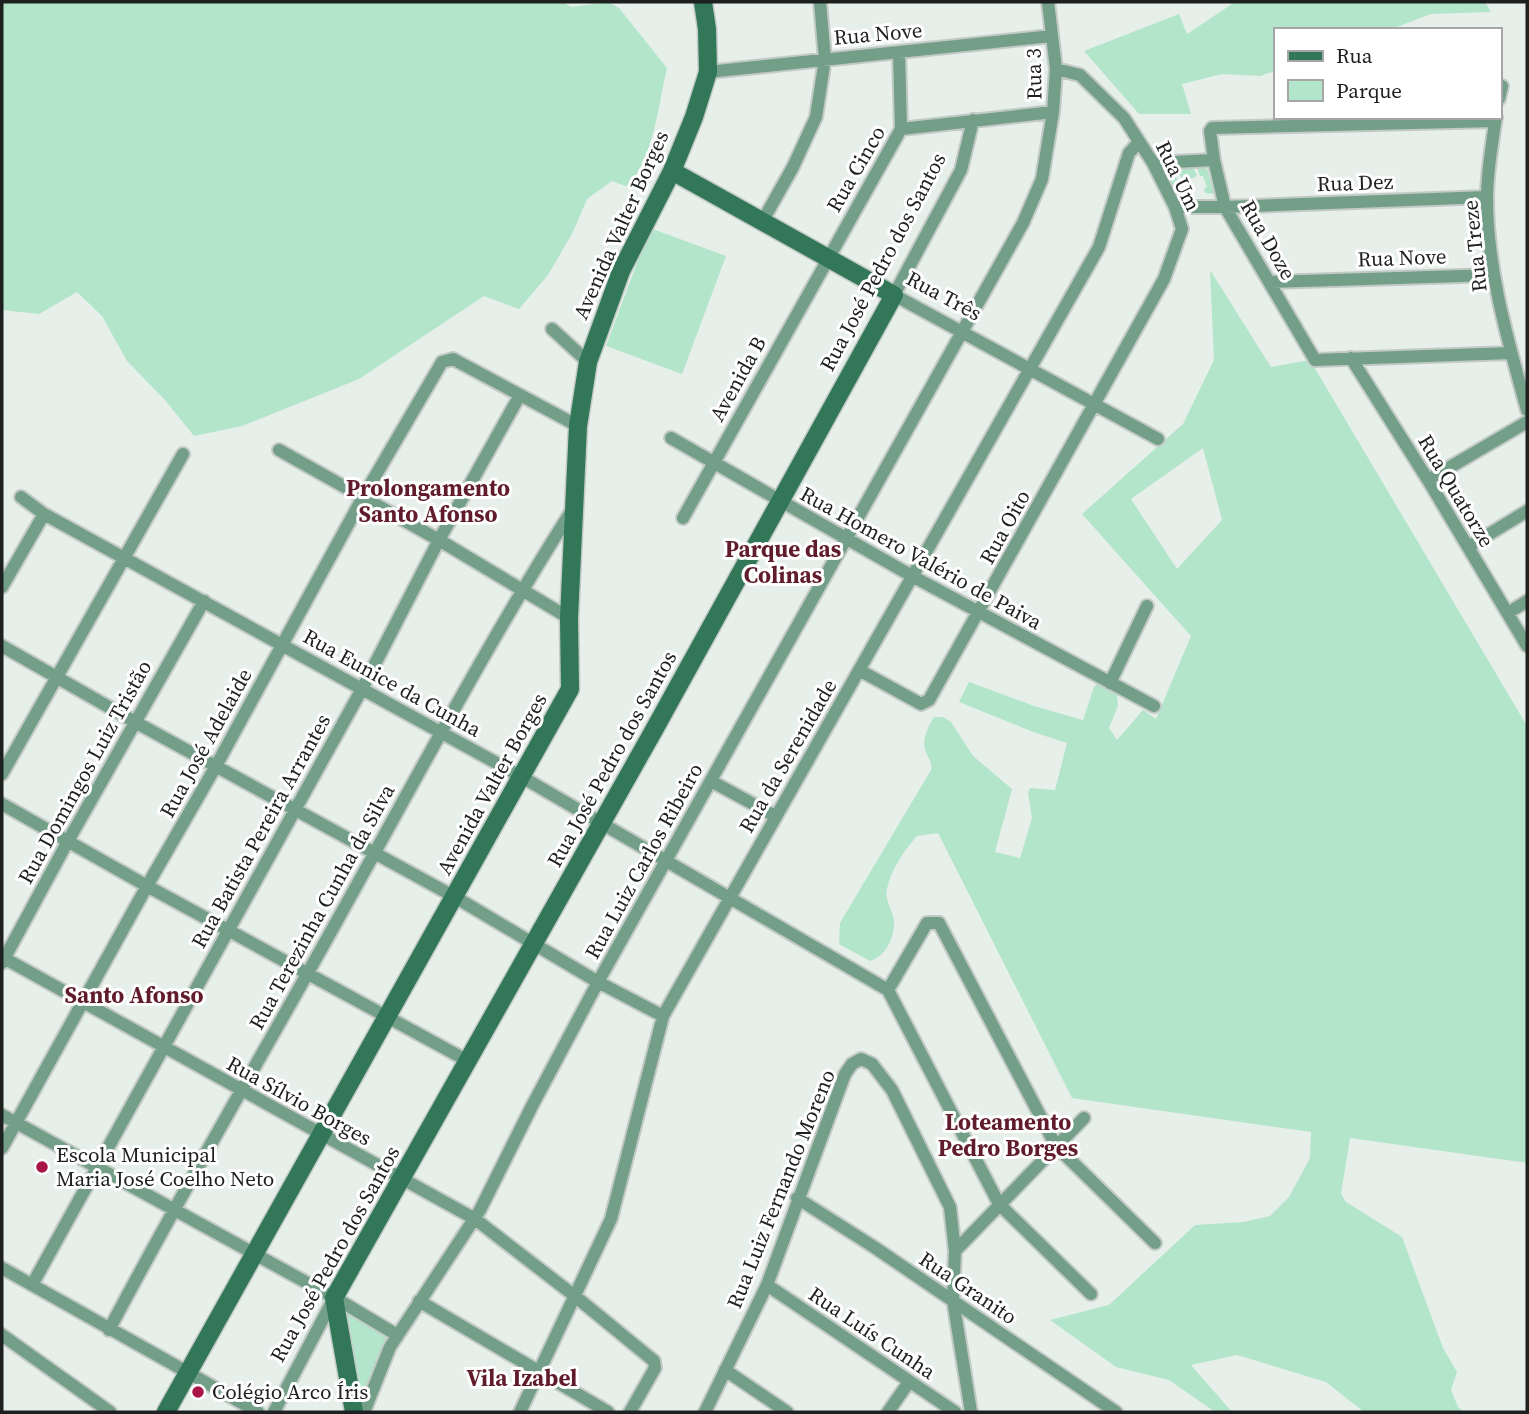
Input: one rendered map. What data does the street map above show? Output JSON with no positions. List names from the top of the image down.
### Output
{
  "streets": {
    "street": [
      "Rua Nove",
      "Rua 3",
      "Rua Cinco",
      "Rua Um",
      "Rua Dez",
      "Avenida Valter Borges",
      "Rua Doze",
      "Rua Treze",
      "Rua José Pedro dos Santos",
      "Rua Três",
      "Avenida B",
      "Rua Quatorze",
      "Rua Oito",
      "Rua Homero Valério de Paiva",
      "Rua Eunice da Cunha",
      "Rua José Adelaide",
      "Rua da Serenidade",
      "Rua Domingos Luiz Tristão",
      "Rua Batista Pereira Arrantes",
      "Rua Luiz Carlos Ribeiro",
      "Rua Terezinha Cunha da Silva",
      "Rua Sílvio Borges",
      "Rua Luiz Fernando Moreno",
      "Rua Granito",
      "Rua Luís Cunha"
    ]
  },
  "crossings": [
    ["Rua Nove", "Rua 3"],
    ["Rua Nove", "Rua Cinco"],
    ["Rua Nove", "Avenida Valter Borges"],
    ["Rua Nove", "Rua Doze"],
    ["Rua Nove", "Rua Treze"],
    ["Rua 3", "Rua Um"],
    ["Rua 3", "Rua Três"],
    ["Rua 3", "Rua Luiz Carlos Ribeiro"],
    ["Rua Cinco", "Rua Três"],
    ["Rua Cinco", "Avenida B"],
    ["Rua Um", "Rua Dez"],
    ["Rua Um", "Rua Três"],
    ["Rua Um", "Rua Oito"],
    ["Rua Um", "Rua da Serenidade"],
    ["Rua Dez", "Rua Doze"],
    ["Rua Dez", "Rua Treze"],
    ["Avenida Valter Borges", "Rua Três"],
    ["Avenida Valter Borges", "Rua Eunice da Cunha"],
    ["Avenida Valter Borges", "Rua Terezinha Cunha da Silva"],
    ["Avenida Valter Borges", "Rua Sílvio Borges"],
    ["Rua Doze", "Rua Treze"],
    ["Rua Doze", "Rua Quatorze"],
    ["Rua José Pedro dos Santos", "Rua Três"],
    ["Rua José Pedro dos Santos", "Rua Homero Valério de Paiva"],
    ["Rua José Pedro dos Santos", "Rua Eunice da Cunha"],
    ["Rua José Pedro dos Santos", "Rua Sílvio Borges"],
    ["Rua Três", "Avenida B"],
    ["Rua Três", "Rua Oito"],
    ["Rua Três", "Rua da Serenidade"],
    ["Rua Três", "Rua Luiz Carlos Ribeiro"],
    ["Avenida B", "Rua Homero Valério de Paiva"],
    ["Rua Oito", "Rua Homero Valério de Paiva"],
    ["Rua Oito", "Rua da Serenidade"],
    ["Rua Homero Valério de Paiva", "Rua da Serenidade"],
    ["Rua Homero Valério de Paiva", "Rua Luiz Carlos Ribeiro"],
    ["Rua Eunice da Cunha", "Rua José Adelaide"],
    ["Rua Eunice da Cunha", "Rua da Serenidade"],
    ["Rua Eunice da Cunha", "Rua Domingos Luiz Tristão"],
    ["Rua Eunice da Cunha", "Rua Batista Pereira Arrantes"],
    ["Rua Eunice da Cunha", "Rua Luiz Carlos Ribeiro"],
    ["Rua Eunice da Cunha", "Rua Terezinha Cunha da Silva"],
    ["Rua José Adelaide", "Rua Batista Pereira Arrantes"],
    ["Rua José Adelaide", "Rua Sílvio Borges"],
    ["Rua da Serenidade", "Rua Sílvio Borges"],
    ["Rua Domingos Luiz Tristão", "Rua Sílvio Borges"],
    ["Rua Batista Pereira Arrantes", "Rua Sílvio Borges"],
    ["Rua Luiz Carlos Ribeiro", "Rua Sílvio Borges"],
    ["Rua Terezinha Cunha da Silva", "Rua Sílvio Borges"],
    ["Rua Luiz Fernando Moreno", "Rua Granito"],
    ["Rua Luiz Fernando Moreno", "Rua Luís Cunha"]
  ],
  "districts": [
    "Prolongamento Santo Afonso",
    "Parque das Colinas",
    "Santo Afonso",
    "Loteamento Pedro Borges",
    "Vila Izabel"
  ],
  "places": ["Escola Municipal Maria José Coelho Neto", "Colégio Arco Íris"],
  "legend": ["Rua", "Parque"]
}
